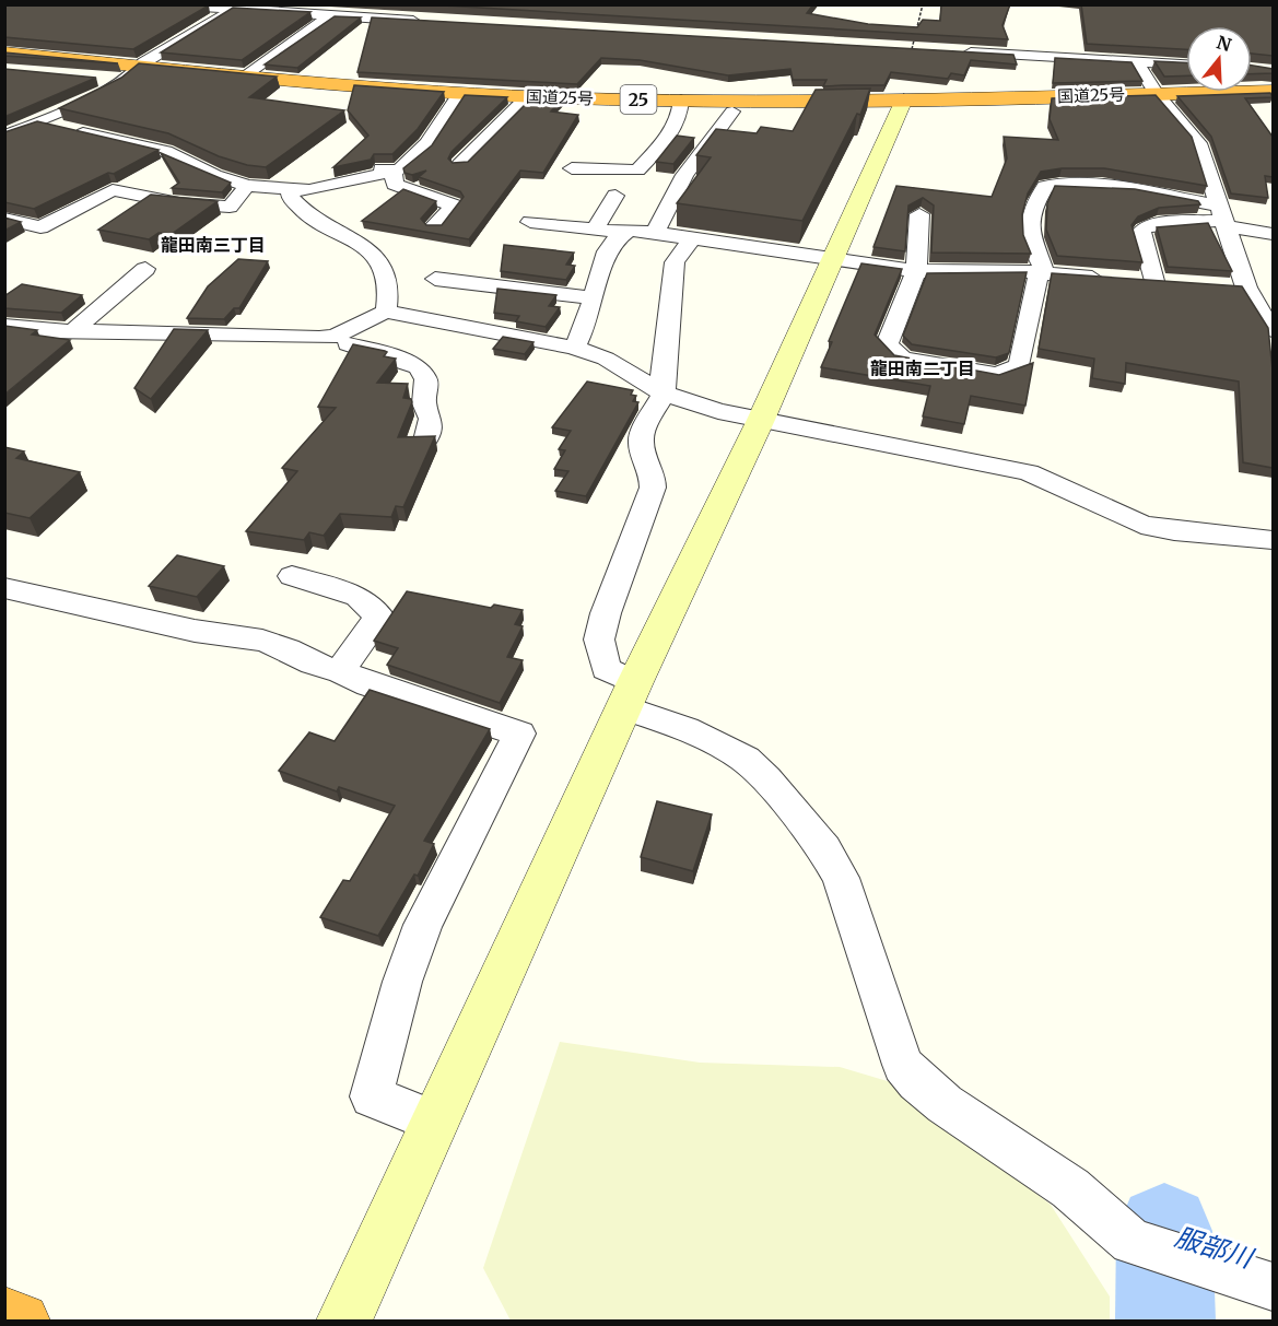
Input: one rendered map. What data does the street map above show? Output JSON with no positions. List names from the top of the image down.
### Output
{
  "streets": {
    "highway": ["国道25号", "25"]
  },
  "districts": ["龍田南三丁目", "龍田南二丁目"],
  "water": ["服部川"],
  "north": "top"
}
